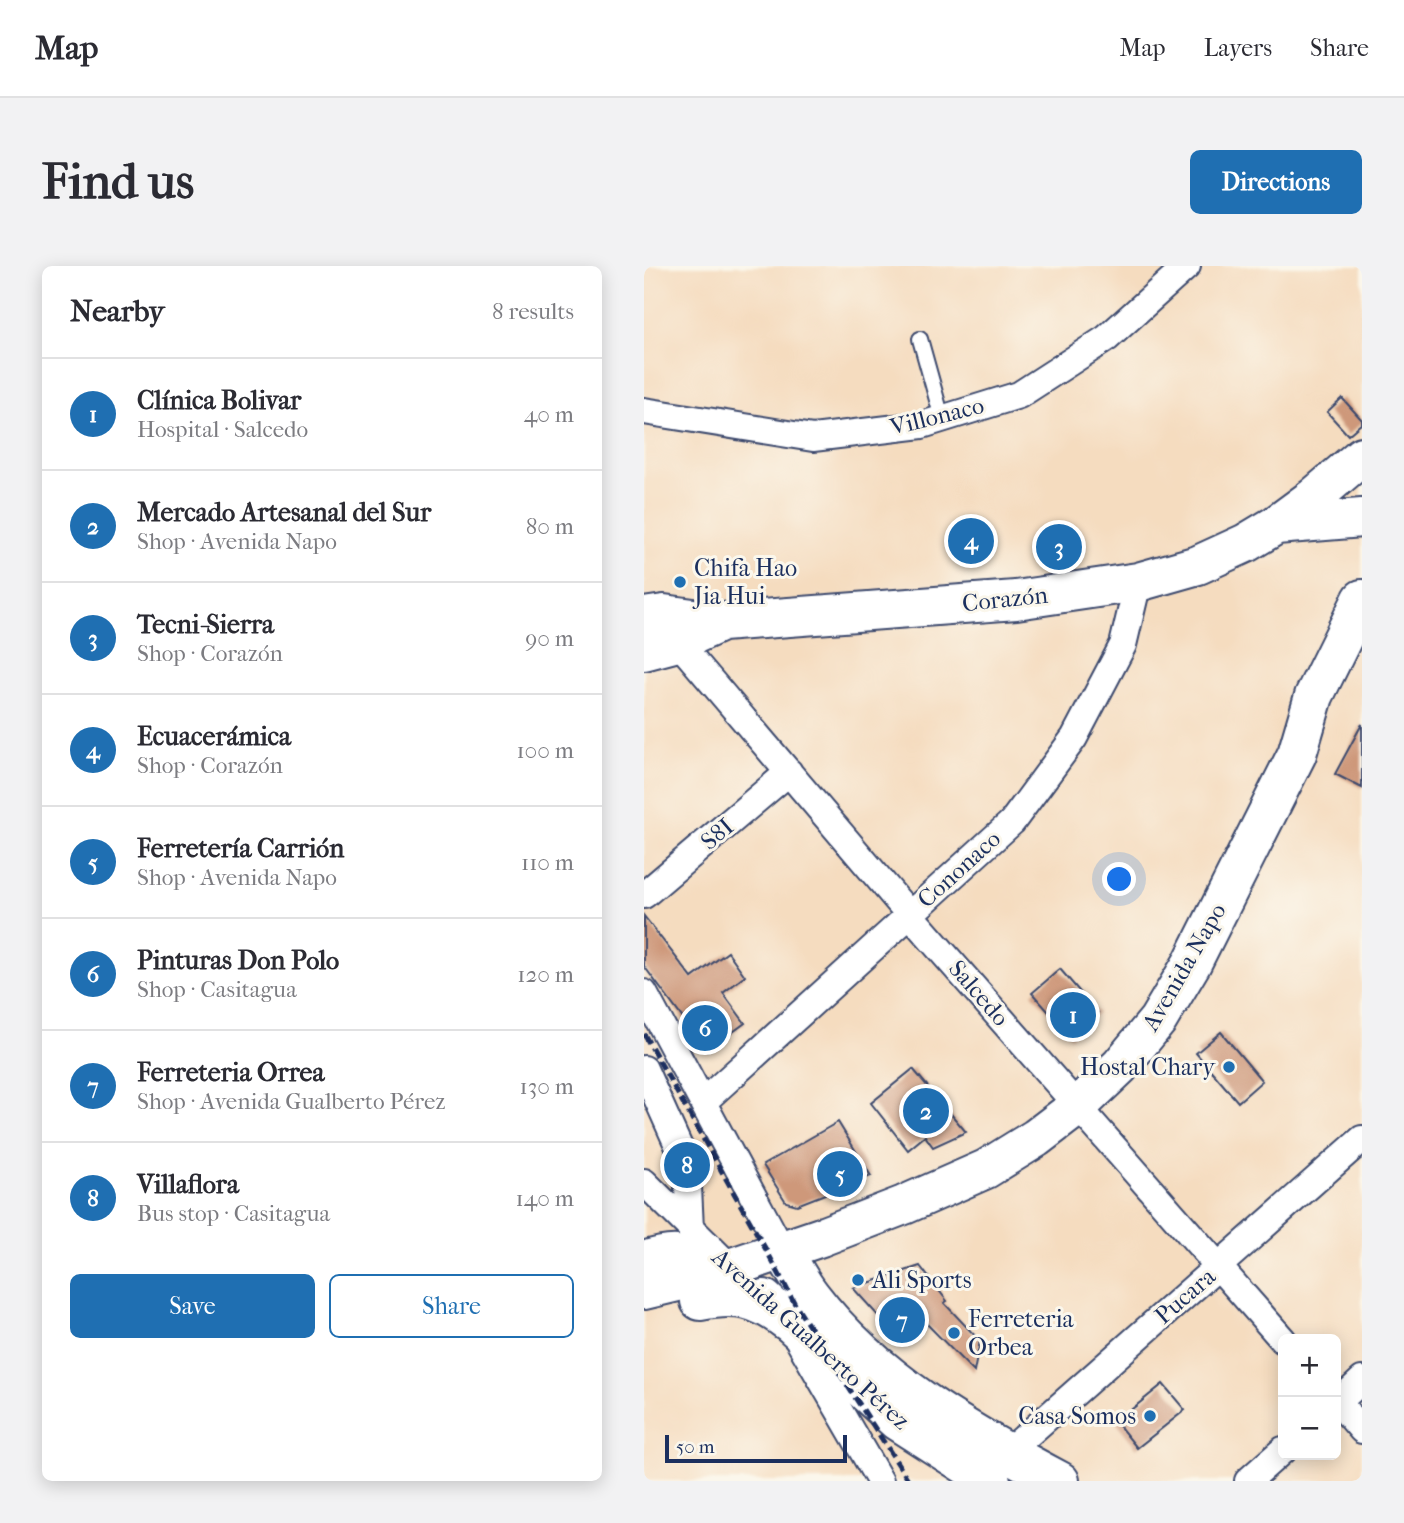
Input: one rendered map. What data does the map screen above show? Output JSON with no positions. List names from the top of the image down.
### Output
{
  "streets": {
    "main road": ["Corazón", "Avenida Napo", "Avenida Gualberto Pérez"],
    "street": [
      "Villonaco",
      "S8I",
      "Cononaco",
      "Salcedo",
      "Pucara"
    ]
  },
  "crossings": [
    ["Corazón", "Cononaco"],
    ["Corazón", "Salcedo"],
    ["S8I", "Salcedo"],
    ["Cononaco", "Salcedo"],
    ["Avenida Napo", "Salcedo"],
    ["Avenida Napo", "Avenida Gualberto Pérez"],
    ["Salcedo", "Pucara"],
    ["Pucara", "Avenida Gualberto Pérez"]
  ],
  "places": [
    "Chifa Hao Jia Hui",
    "Hostal Chary",
    "Ali Sports",
    "Ferreteria Orbea",
    "Casa Somos"
  ],
  "scale_bar": "50 m",
  "page": {
    "header": "Map",
    "nav": ["Map", "Layers", "Share"],
    "buttons": [
      "Directions",
      ["Save", "Share"]
    ],
    "title": "Find us",
    "heading": ["Nearby", "8 results"],
    "list": [
      {
        "mark": "1",
        "name": "Clínica Bolivar",
        "note": "Hospital · Salcedo",
        "value": "40 m"
      },
      {
        "mark": "2",
        "name": "Mercado Artesanal del Sur",
        "note": "Shop · Avenida Napo",
        "value": "80 m"
      },
      {
        "mark": "3",
        "name": "Tecni-Sierra",
        "note": "Shop · Corazón",
        "value": "90 m"
      },
      {
        "mark": "4",
        "name": "Ecuacerámica",
        "note": "Shop · Corazón",
        "value": "100 m"
      },
      {
        "mark": "5",
        "name": "Ferretería Carrión",
        "note": "Shop · Avenida Napo",
        "value": "110 m"
      },
      {
        "mark": "6",
        "name": "Pinturas Don Polo",
        "note": "Shop · Casitagua",
        "value": "120 m"
      },
      {
        "mark": "7",
        "name": "Ferreteria Orrea",
        "note": "Shop · Avenida Gualberto Pérez",
        "value": "130 m"
      },
      {
        "mark": "8",
        "name": "Villaflora",
        "note": "Bus stop · Casitagua",
        "value": "140 m"
      }
    ],
    "pins": [
      "4",
      "3",
      "1",
      "6",
      "2",
      "8",
      "5",
      "7"
    ],
    "map_buttons": ["+", "−"],
    "scale": "50 m"
  }
}
